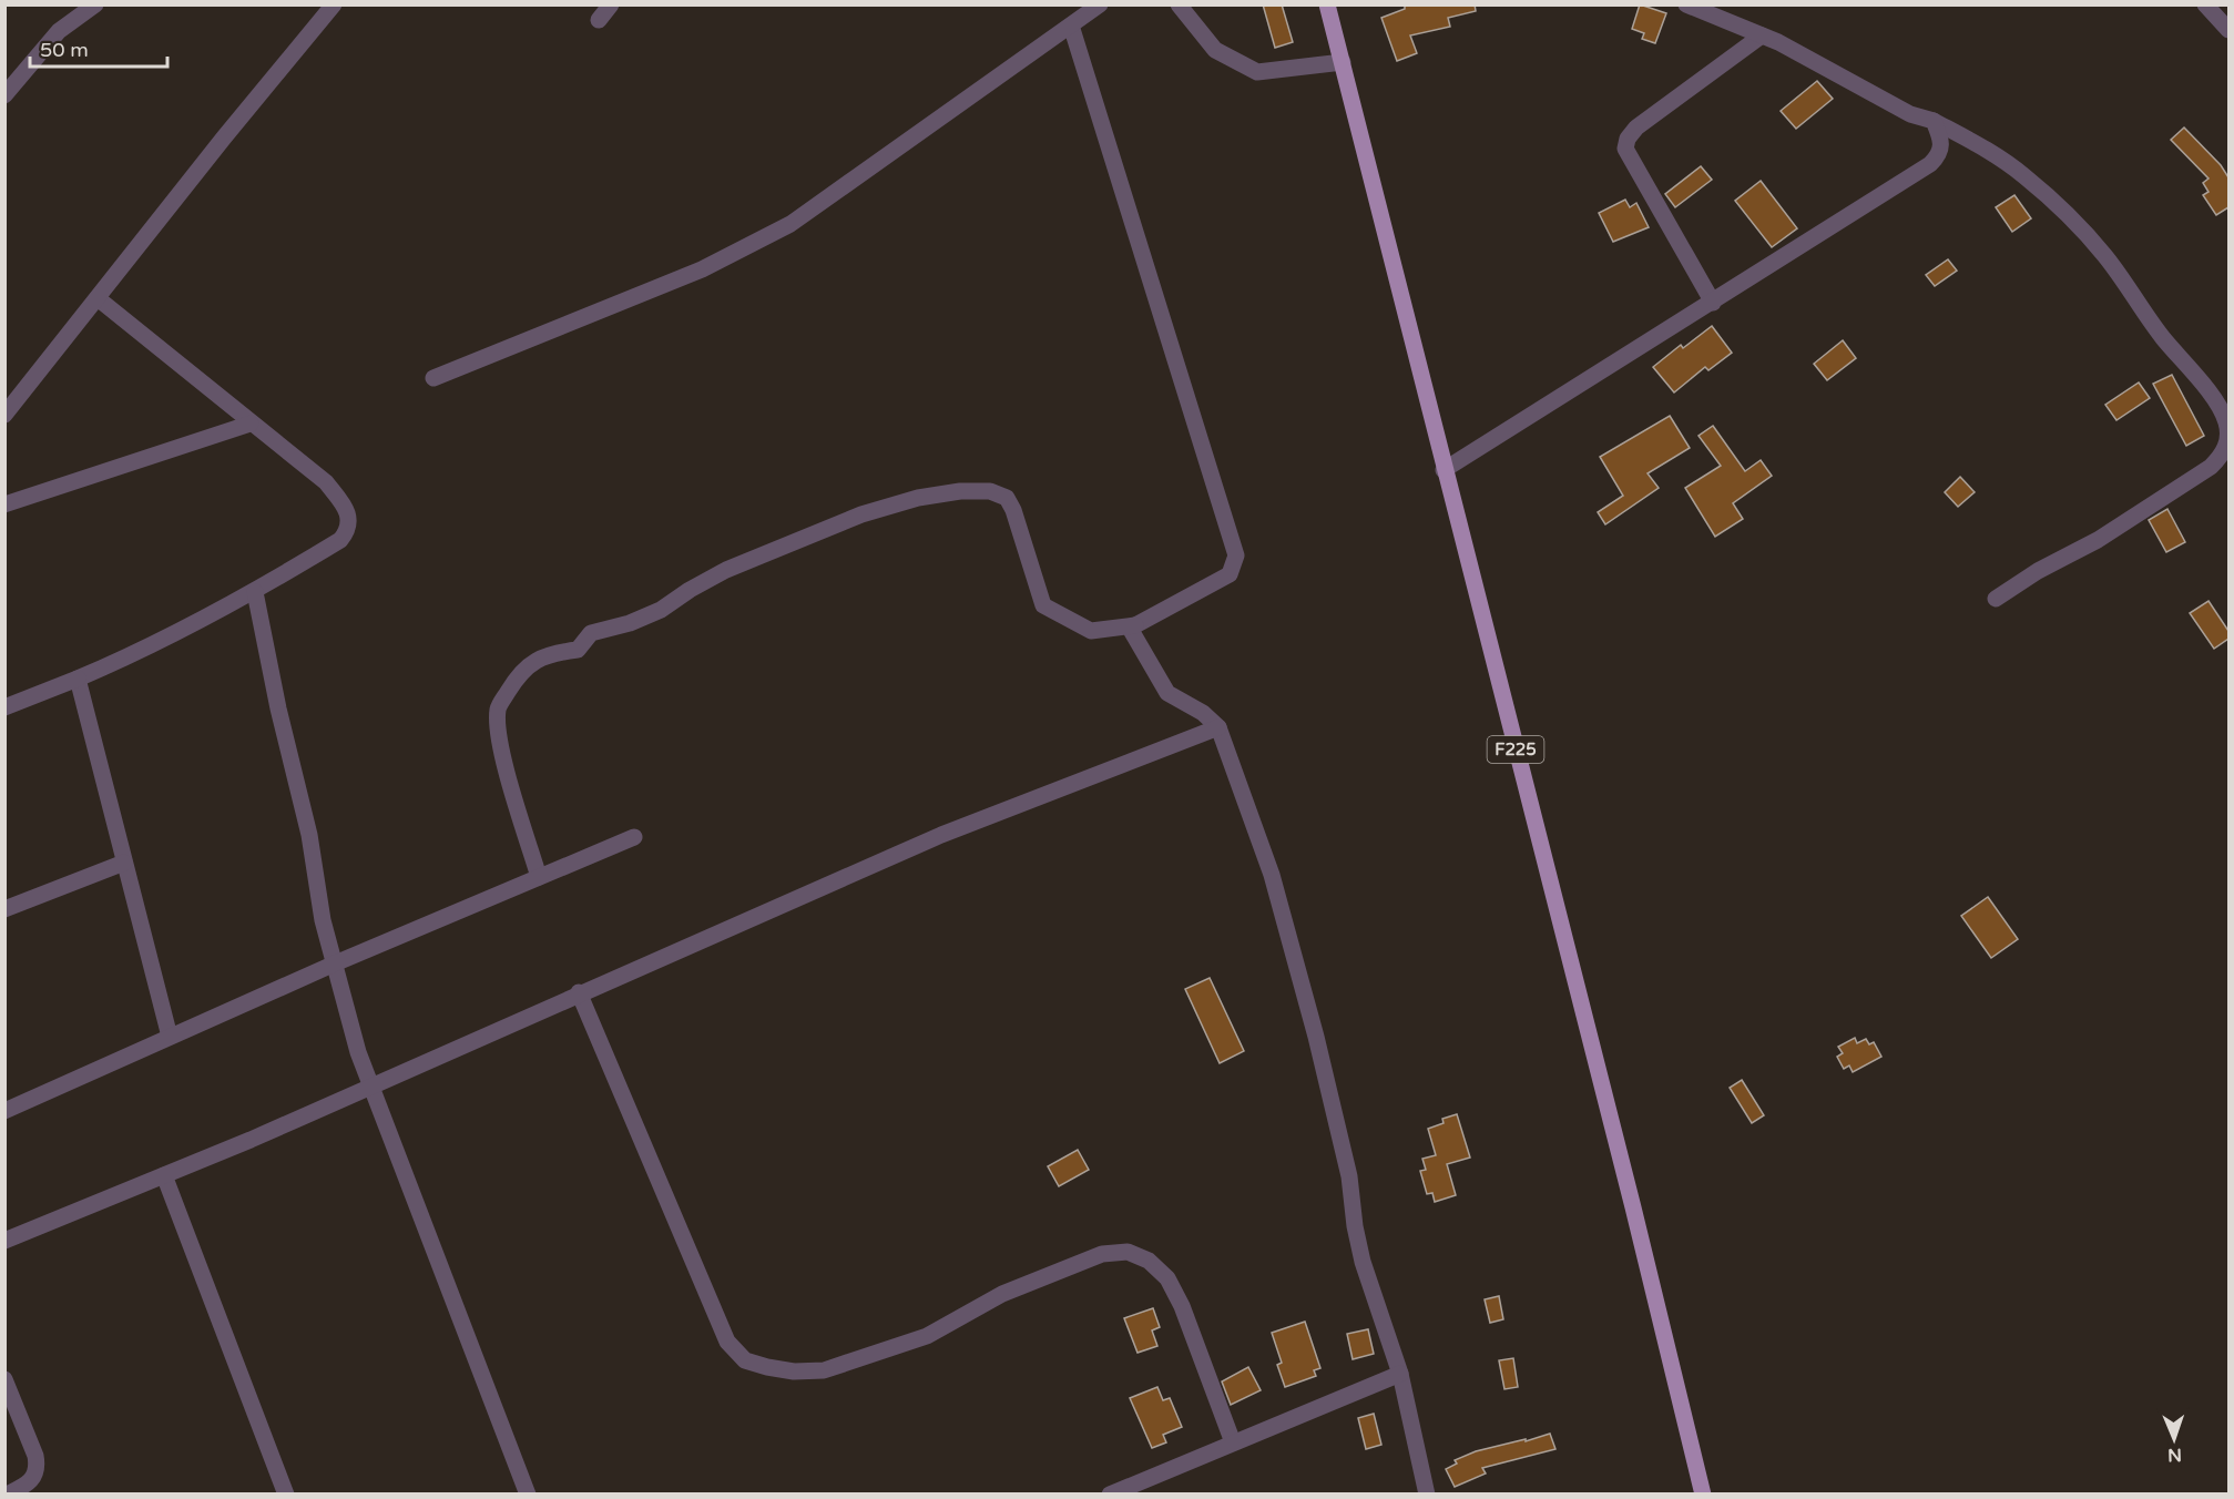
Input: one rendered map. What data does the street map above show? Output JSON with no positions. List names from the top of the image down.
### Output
{
  "streets": {
    "main road": ["F225"]
  },
  "scale_bar": "50 m",
  "north": "bottom"
}
